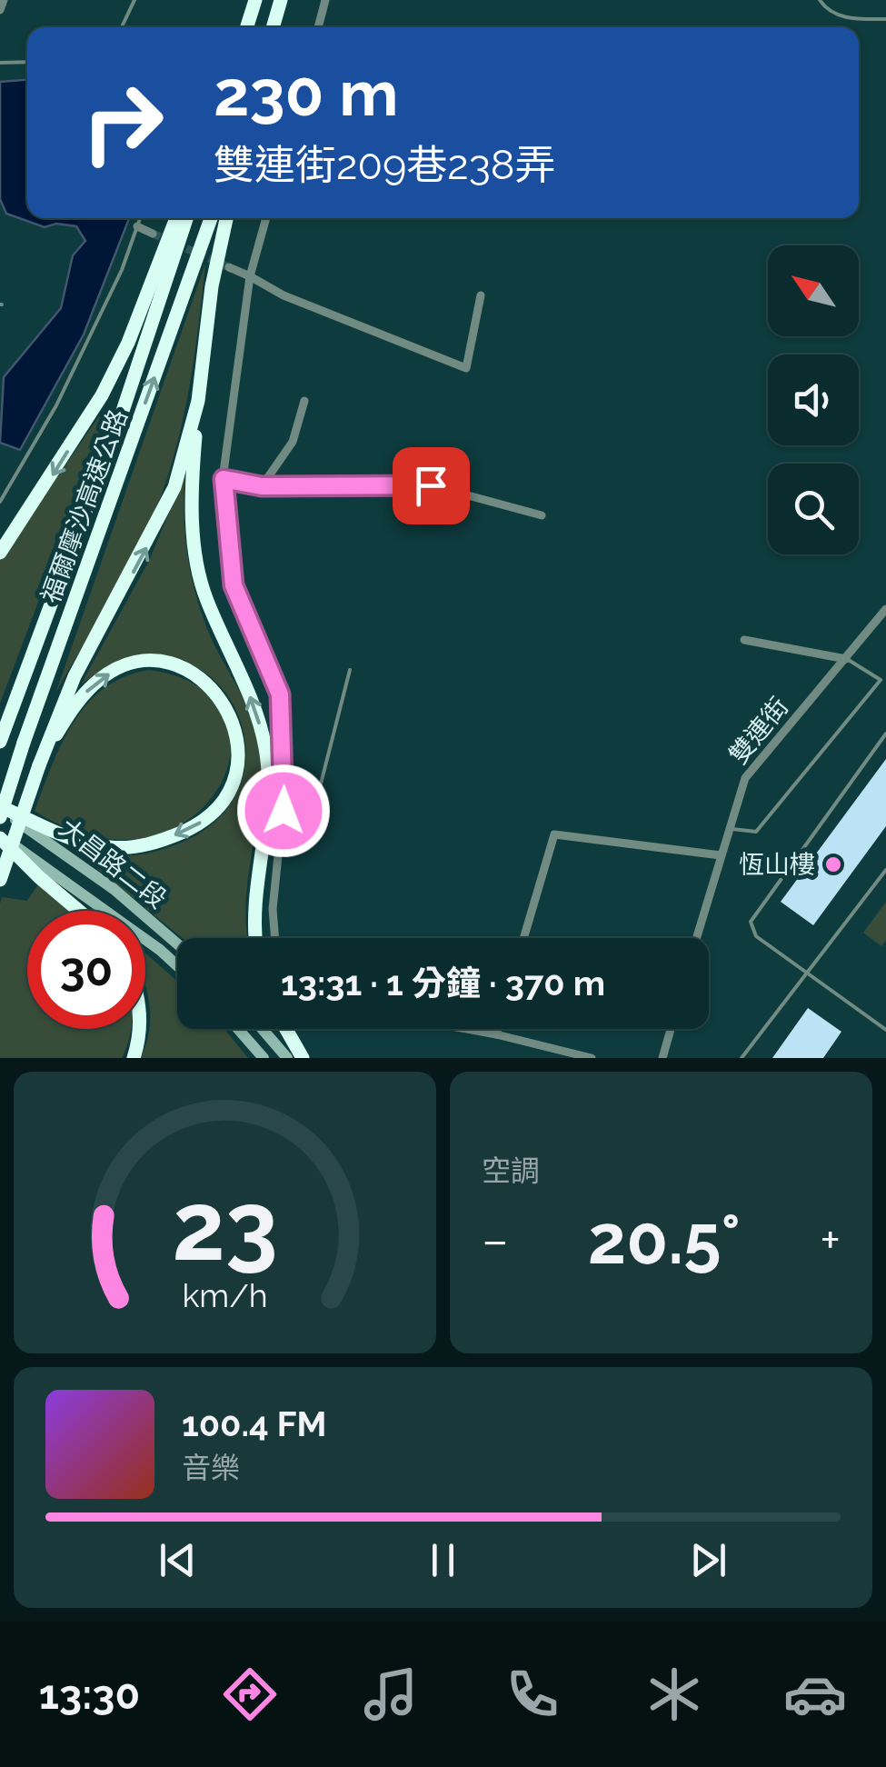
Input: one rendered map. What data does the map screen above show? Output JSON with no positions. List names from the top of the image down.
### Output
{
  "streets": {
    "highway": ["福爾摩沙高速公路"],
    "main road": ["大昌路二段"],
    "street": ["雙連街"]
  },
  "crossings": [
    ["福爾摩沙高速公路", "大昌路二段"]
  ],
  "places": ["恆山樓"],
  "north": "top left",
  "page": {
    "turn": ["230 m", "雙連街209巷238弄"],
    "limit": "30",
    "trip": "13:31 · 1 分鐘 · 370 m",
    "tile": "空調",
    "heat": ["−", "20.5°", "+"],
    "song": ["100.4 FM", "音樂"],
    "tabs": "13:30",
    "gauge": ["23", "km/h"]
  }
}
